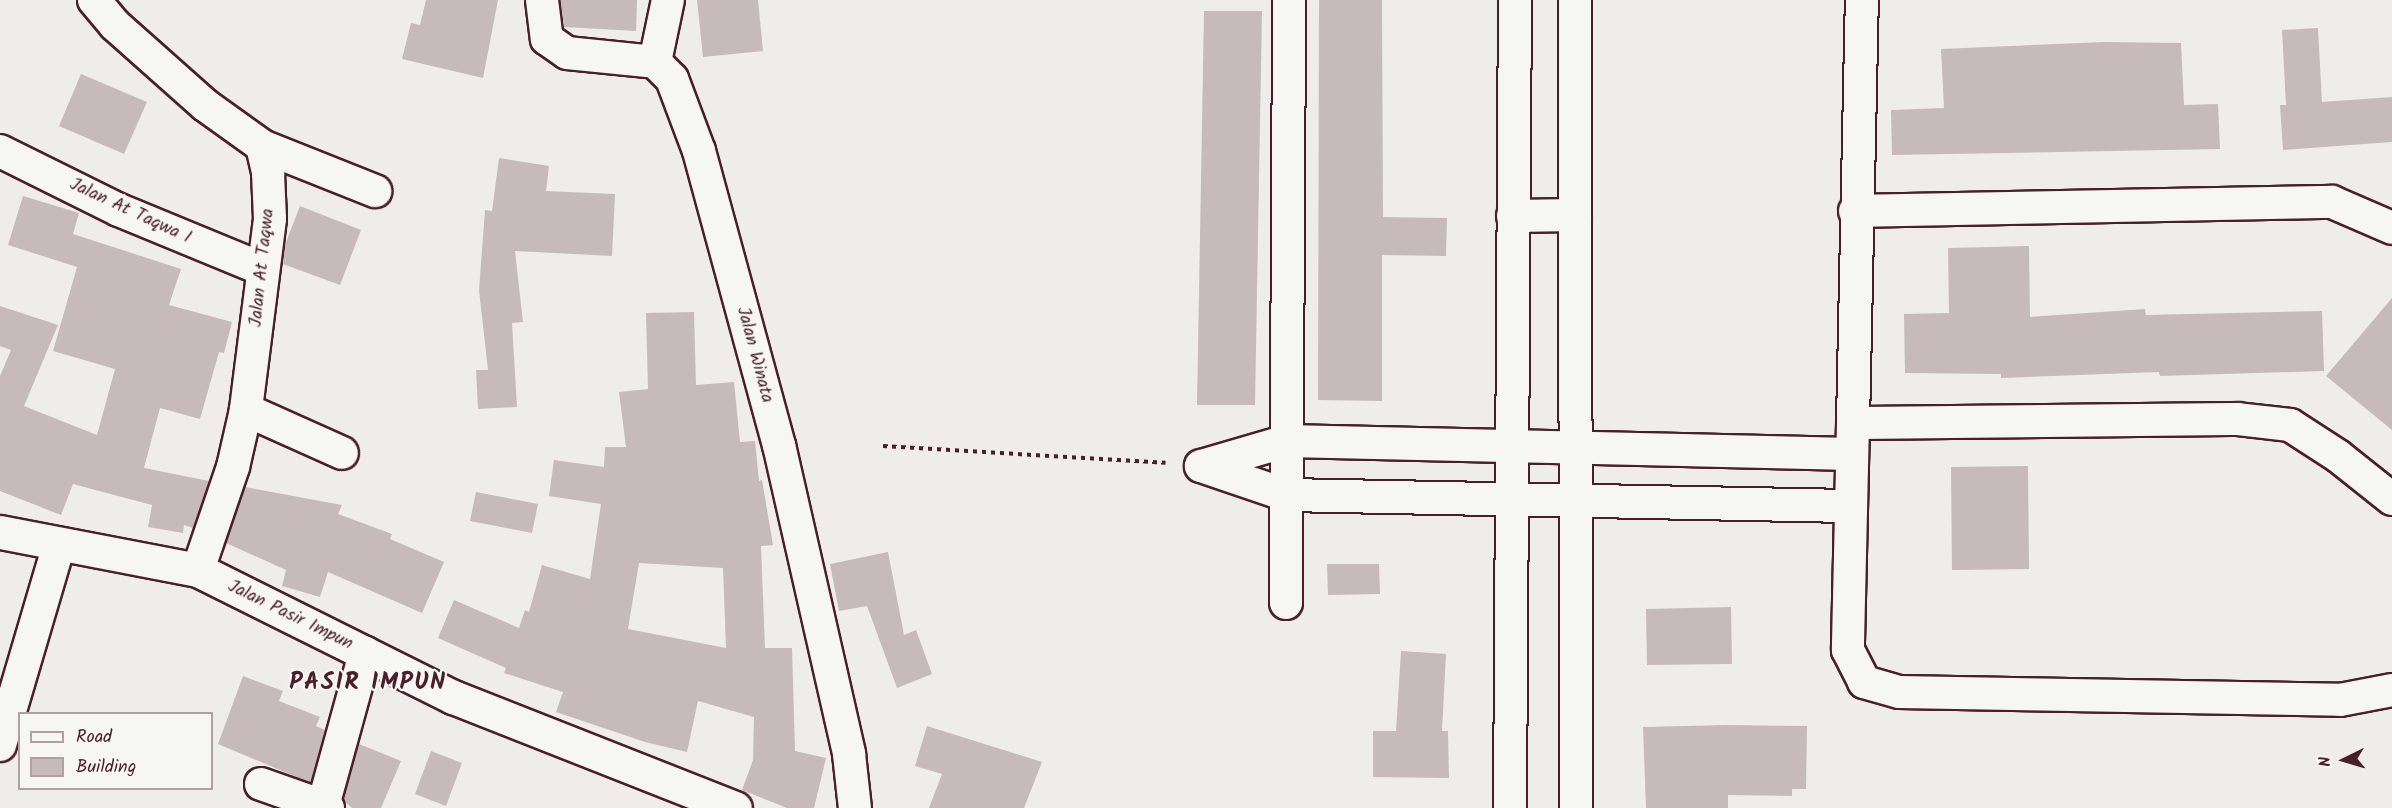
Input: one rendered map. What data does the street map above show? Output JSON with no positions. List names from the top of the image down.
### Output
{
  "streets": {
    "street": [
      "Jalan At Taqwa I",
      "Jalan At Taqwa",
      "Jalan Winata",
      "Jalan Pasir Impun"
    ]
  },
  "crossings": [
    ["Jalan At Taqwa I", "Jalan At Taqwa"],
    ["Jalan At Taqwa", "Jalan Pasir Impun"]
  ],
  "districts": ["PASIR IMPUN"],
  "legend": ["Road", "Building"],
  "north": "left"
}
